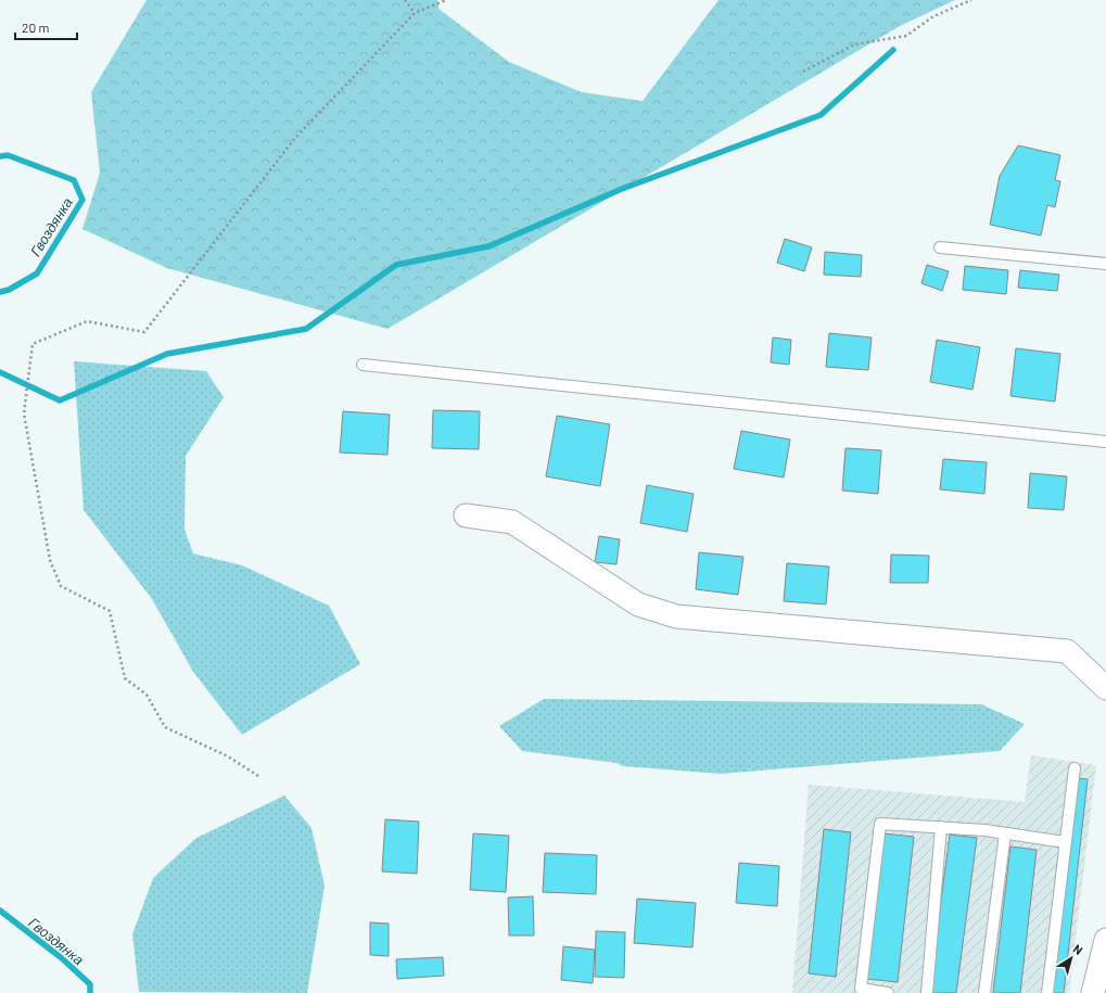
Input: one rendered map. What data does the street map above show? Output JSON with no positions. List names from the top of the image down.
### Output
{
  "water": ["Гвоздянка"],
  "scale_bar": "20 m",
  "north": "top right"
}
